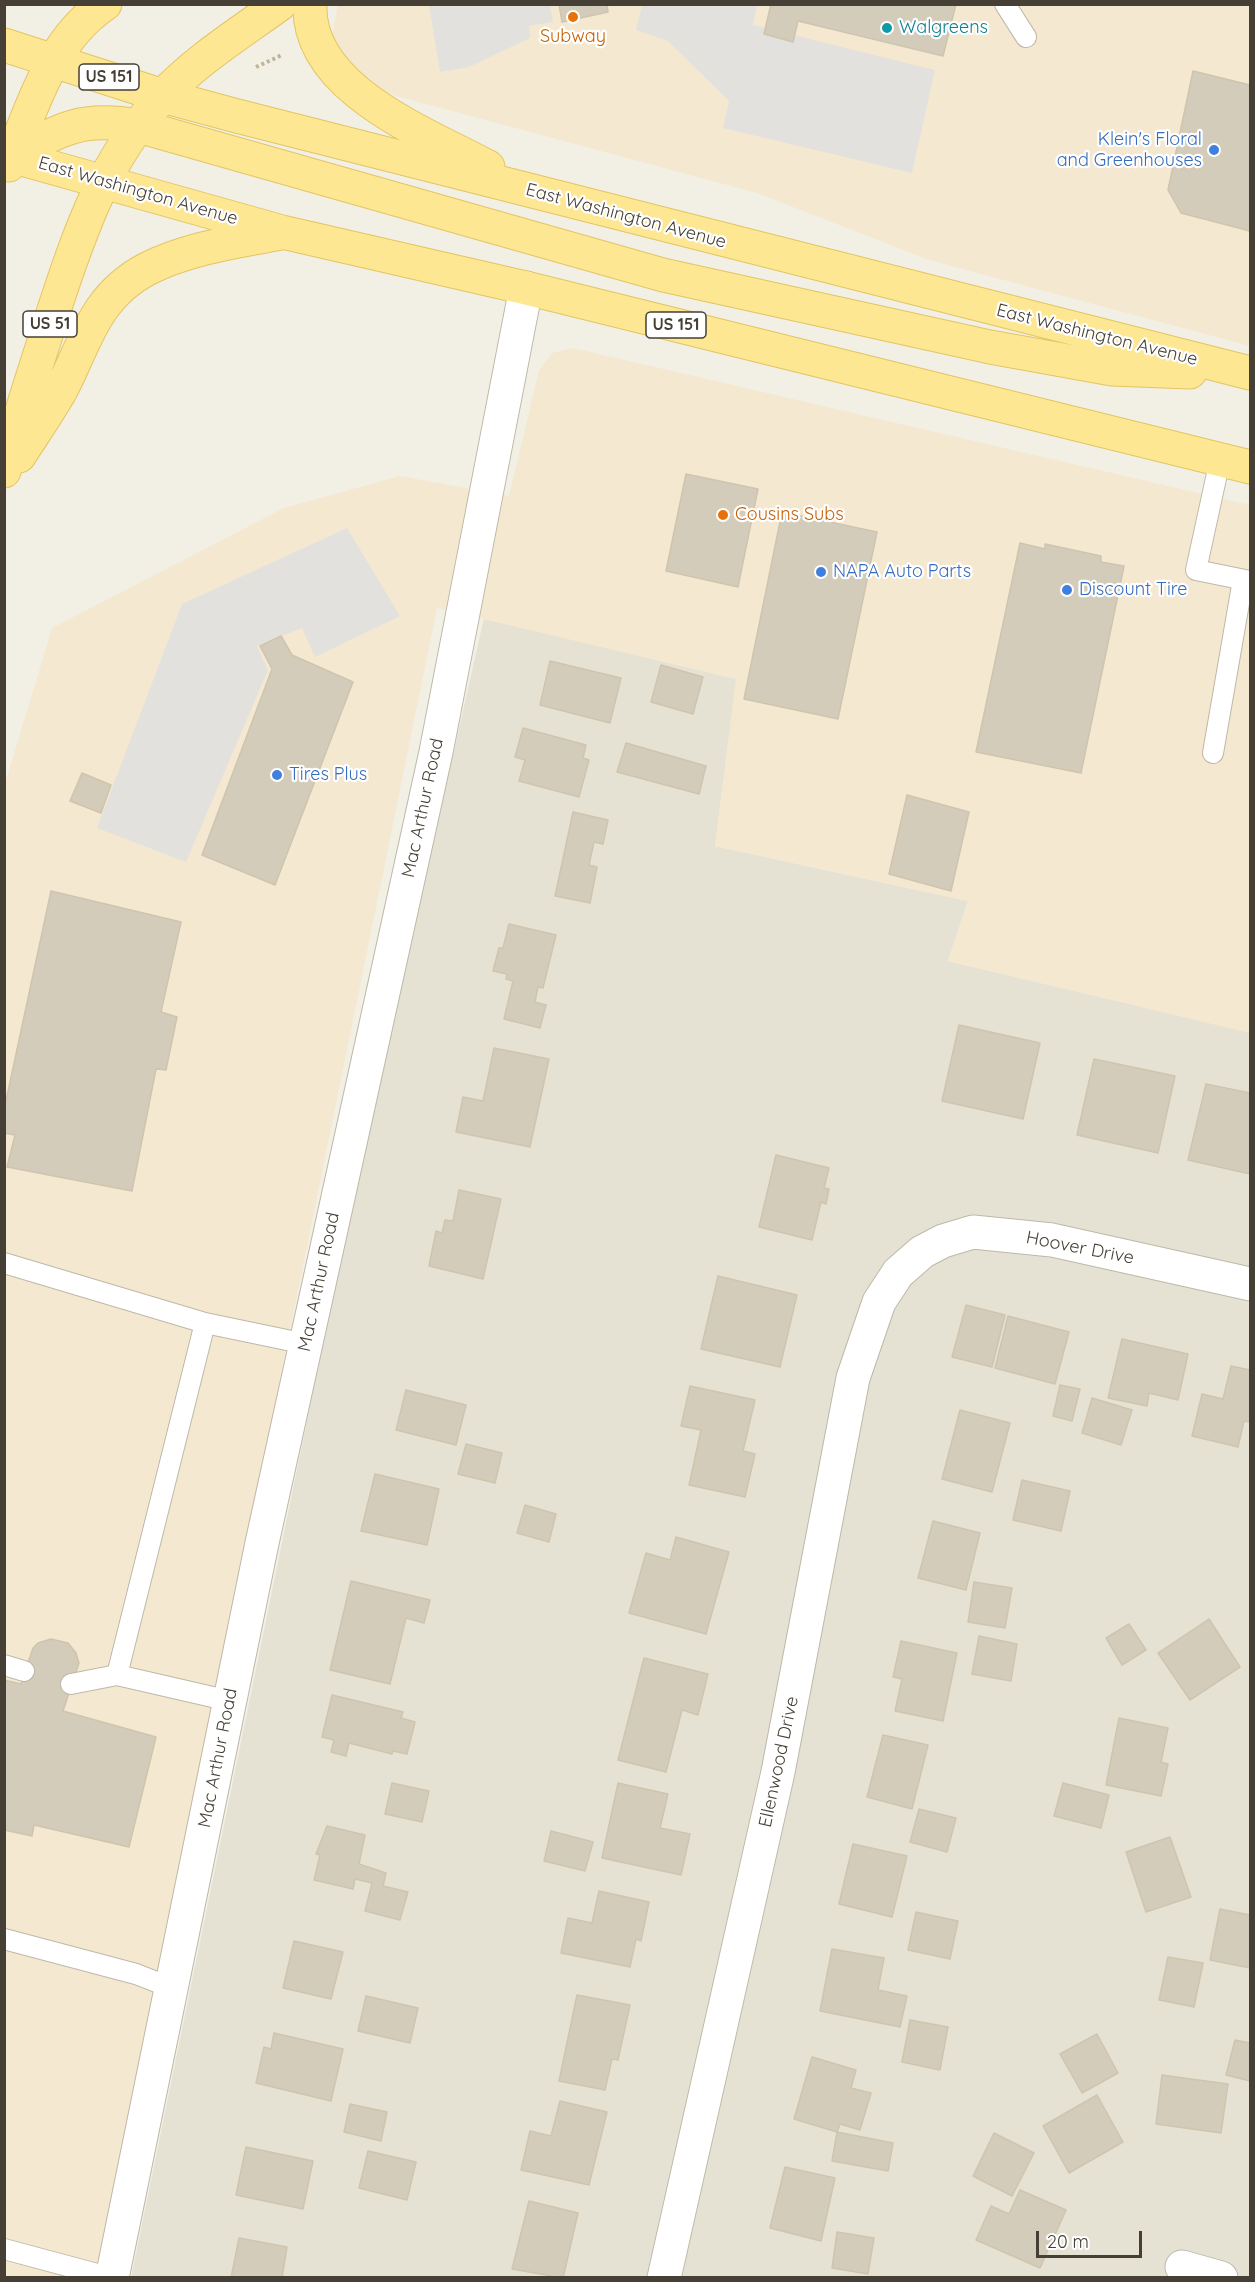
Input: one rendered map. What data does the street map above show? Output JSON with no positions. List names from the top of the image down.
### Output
{
  "streets": {
    "main road": ["US 151", "East Washington Avenue", "US 51"],
    "street": ["Mac Arthur Road", "Hoover Drive", "Ellenwood Drive"]
  },
  "crossings": [
    ["East Washington Avenue", "US 51"],
    ["East Washington Avenue", "Mac Arthur Road"],
    ["Hoover Drive", "Ellenwood Drive"]
  ],
  "places": [
    "Subway",
    "Walgreens",
    "Klein's Floral and Greenhouses",
    "Cousins Subs",
    "NAPA Auto Parts",
    "Discount Tire",
    "Tires Plus"
  ],
  "scale_bar": "20 m"
}
